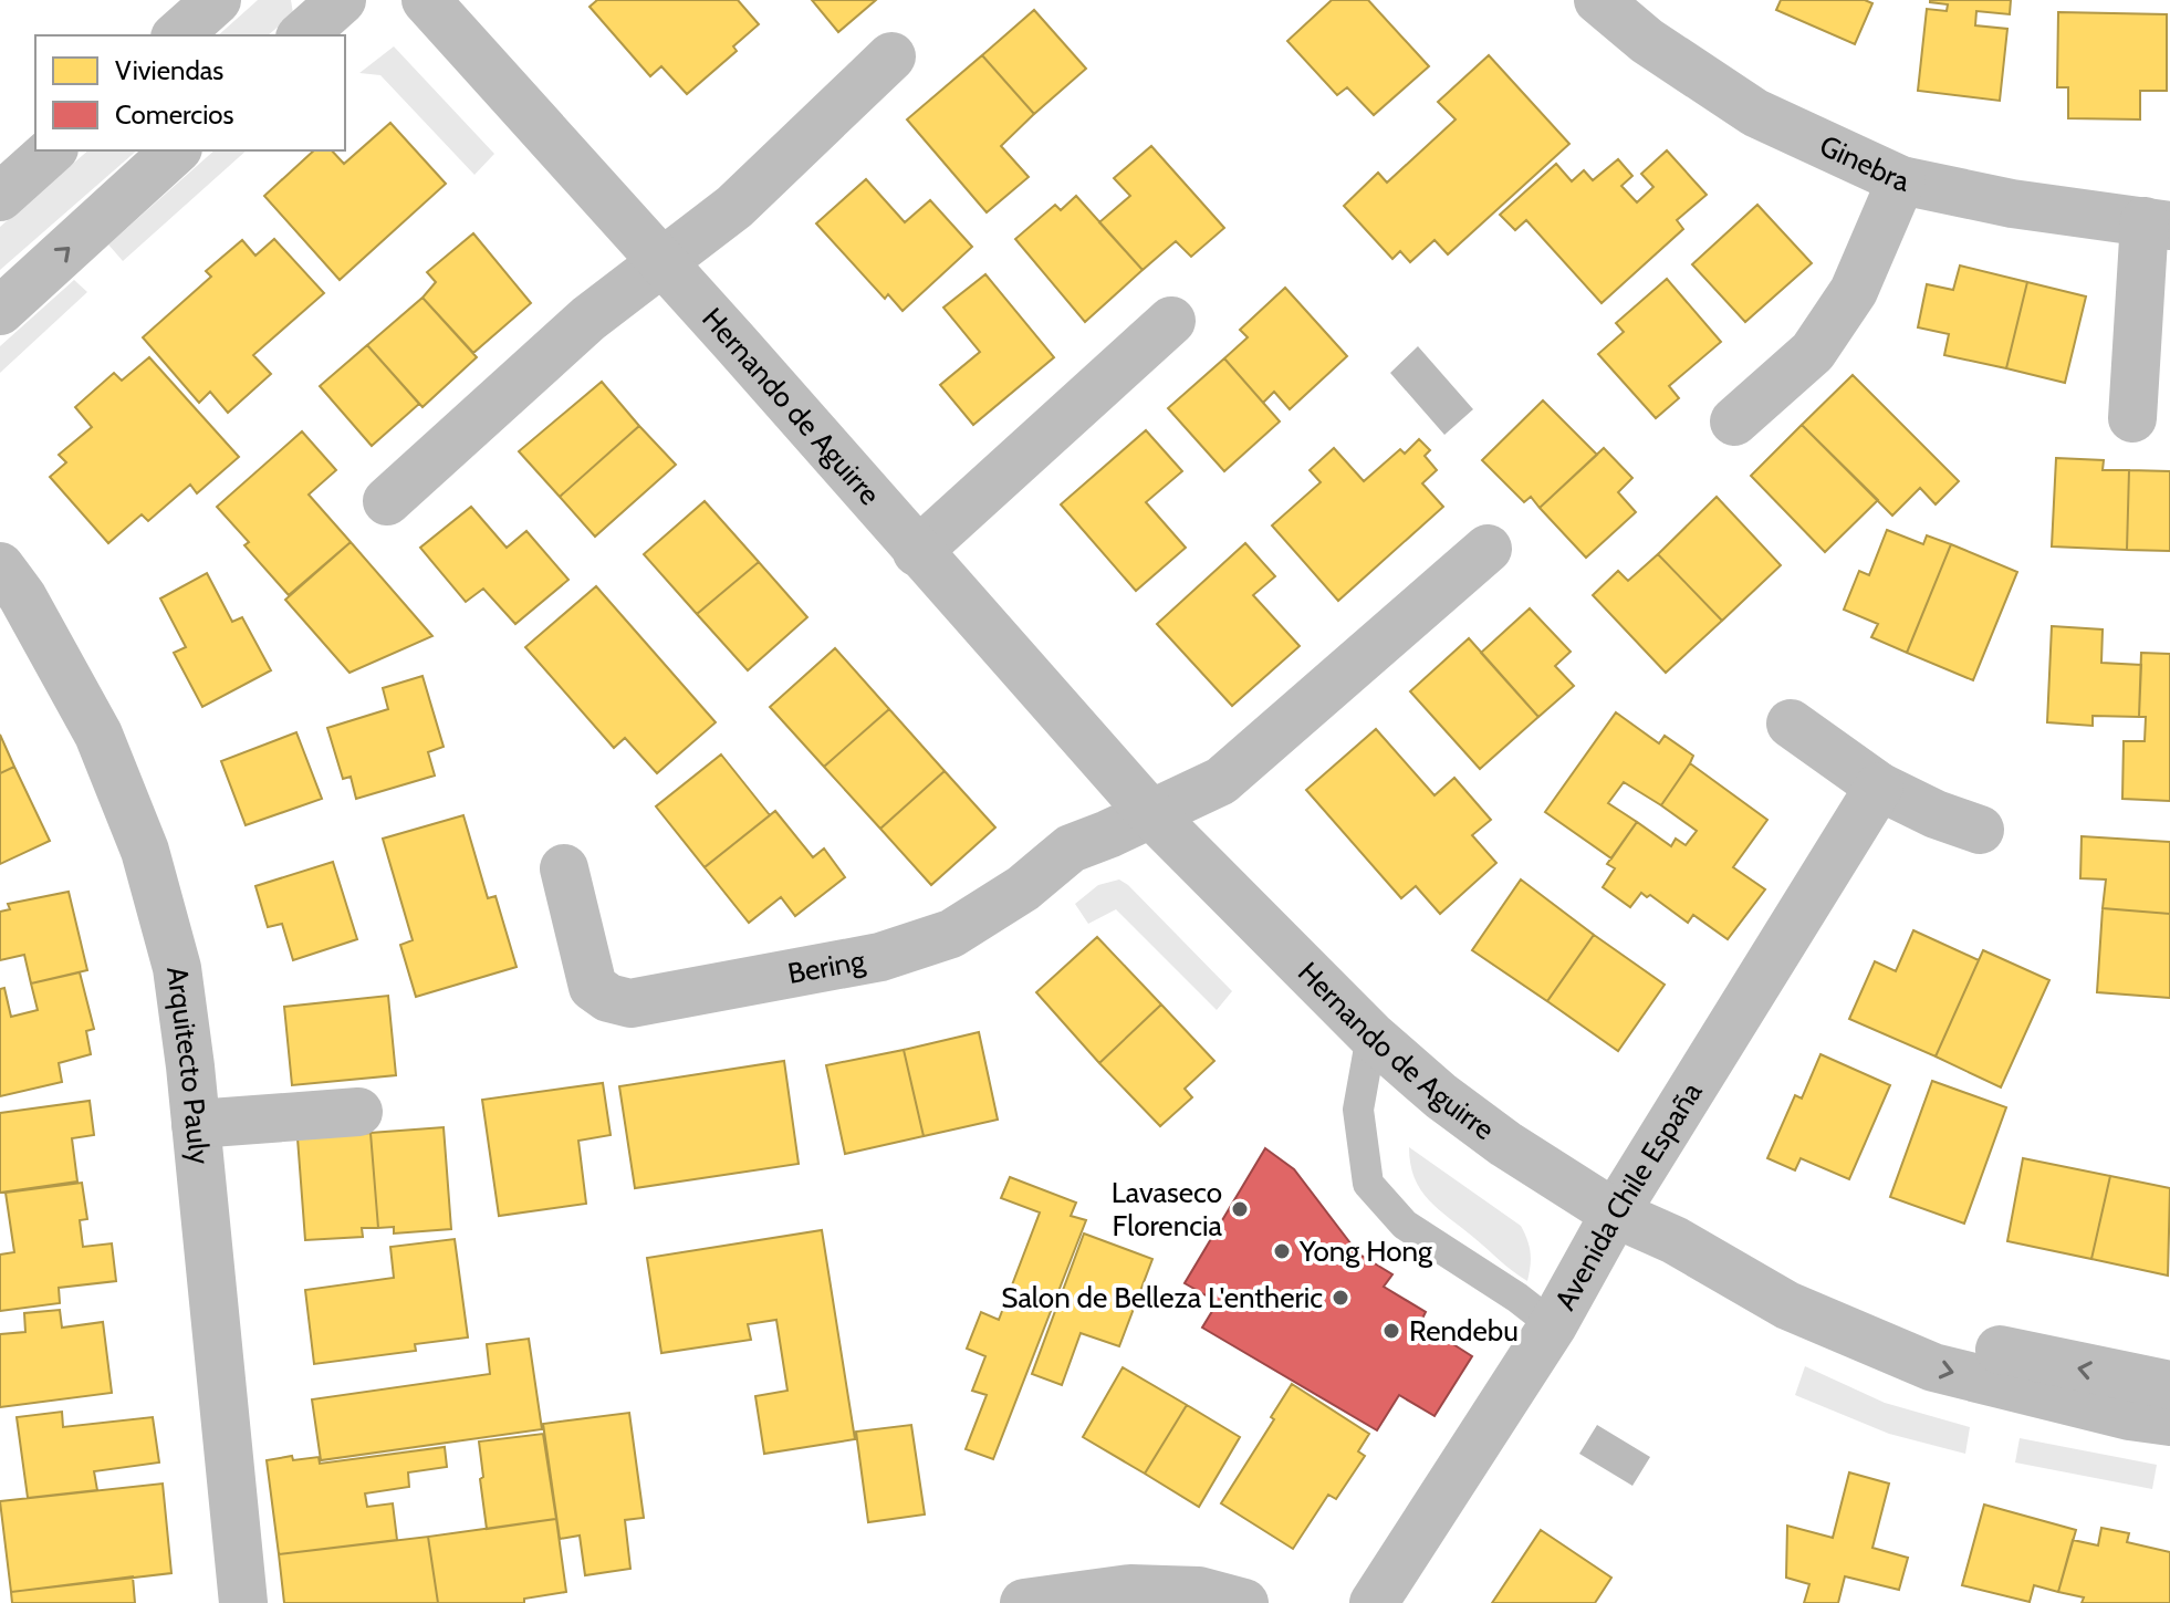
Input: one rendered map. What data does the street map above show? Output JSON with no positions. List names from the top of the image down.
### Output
{
  "streets": {
    "street": [
      "Ginebra",
      "Hernando de Aguirre",
      "Bering",
      "Arquitecto Pauly",
      "Avenida Chile España"
    ]
  },
  "crossings": [
    ["Hernando de Aguirre", "Bering"],
    ["Hernando de Aguirre", "Avenida Chile España"]
  ],
  "places": [
    "Lavaseco Florencia",
    "Yong Hong",
    "Salon de Belleza L'entheric",
    "Rendebu"
  ],
  "legend": ["Viviendas", "Comercios"]
}
